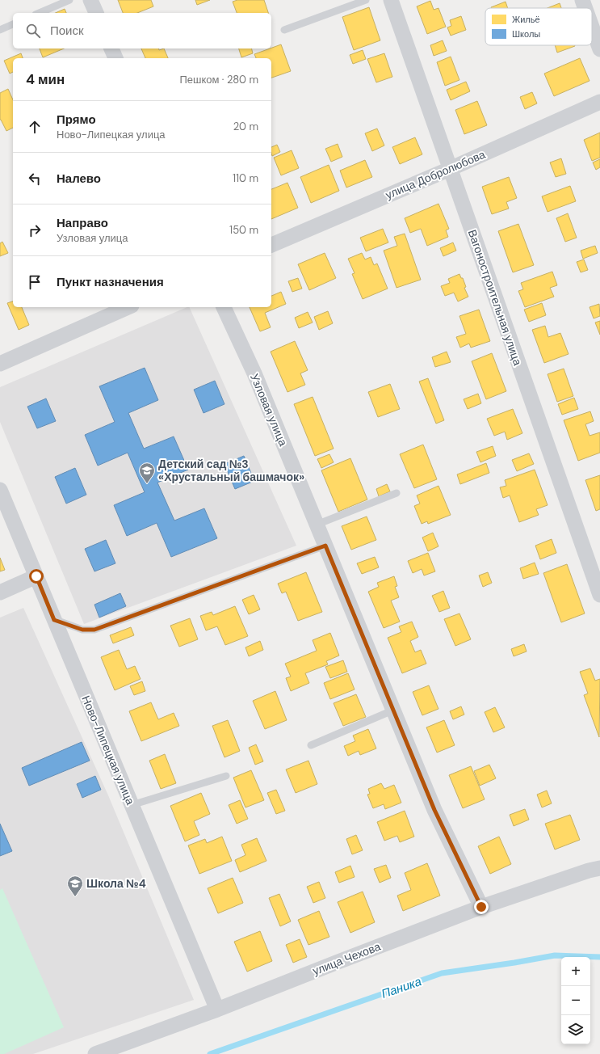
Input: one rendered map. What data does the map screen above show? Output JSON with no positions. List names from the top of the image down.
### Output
{
  "streets": {
    "street": [
      "улица Добролюбова",
      "Вагоностроительная улица",
      "Узловая улица",
      "Ново-Липецкая улица",
      "улица Чехова"
    ]
  },
  "crossings": [
    ["улица Добролюбова", "Вагоностроительная улица"],
    ["Узловая улица", "улица Чехова"],
    ["Ново-Липецкая улица", "улица Чехова"]
  ],
  "water": ["Паника"],
  "places": {
    "school or university": ["Детский сад №3 «Хрустальный башмачок»", "Школа №4"]
  },
  "legend": ["Жильё", "Школы"],
  "page": {
    "search": "Поиск",
    "heading": ["4 мин", "Пешком · 280 m"],
    "list": [
      ["Прямо", "Ново-Липецкая улица", "20 m"],
      ["Налево", "110 m"],
      ["Направо", "Узловая улица", "150 m"],
      "Пункт назначения"
    ],
    "map_buttons": ["+", "−"]
  }
}
